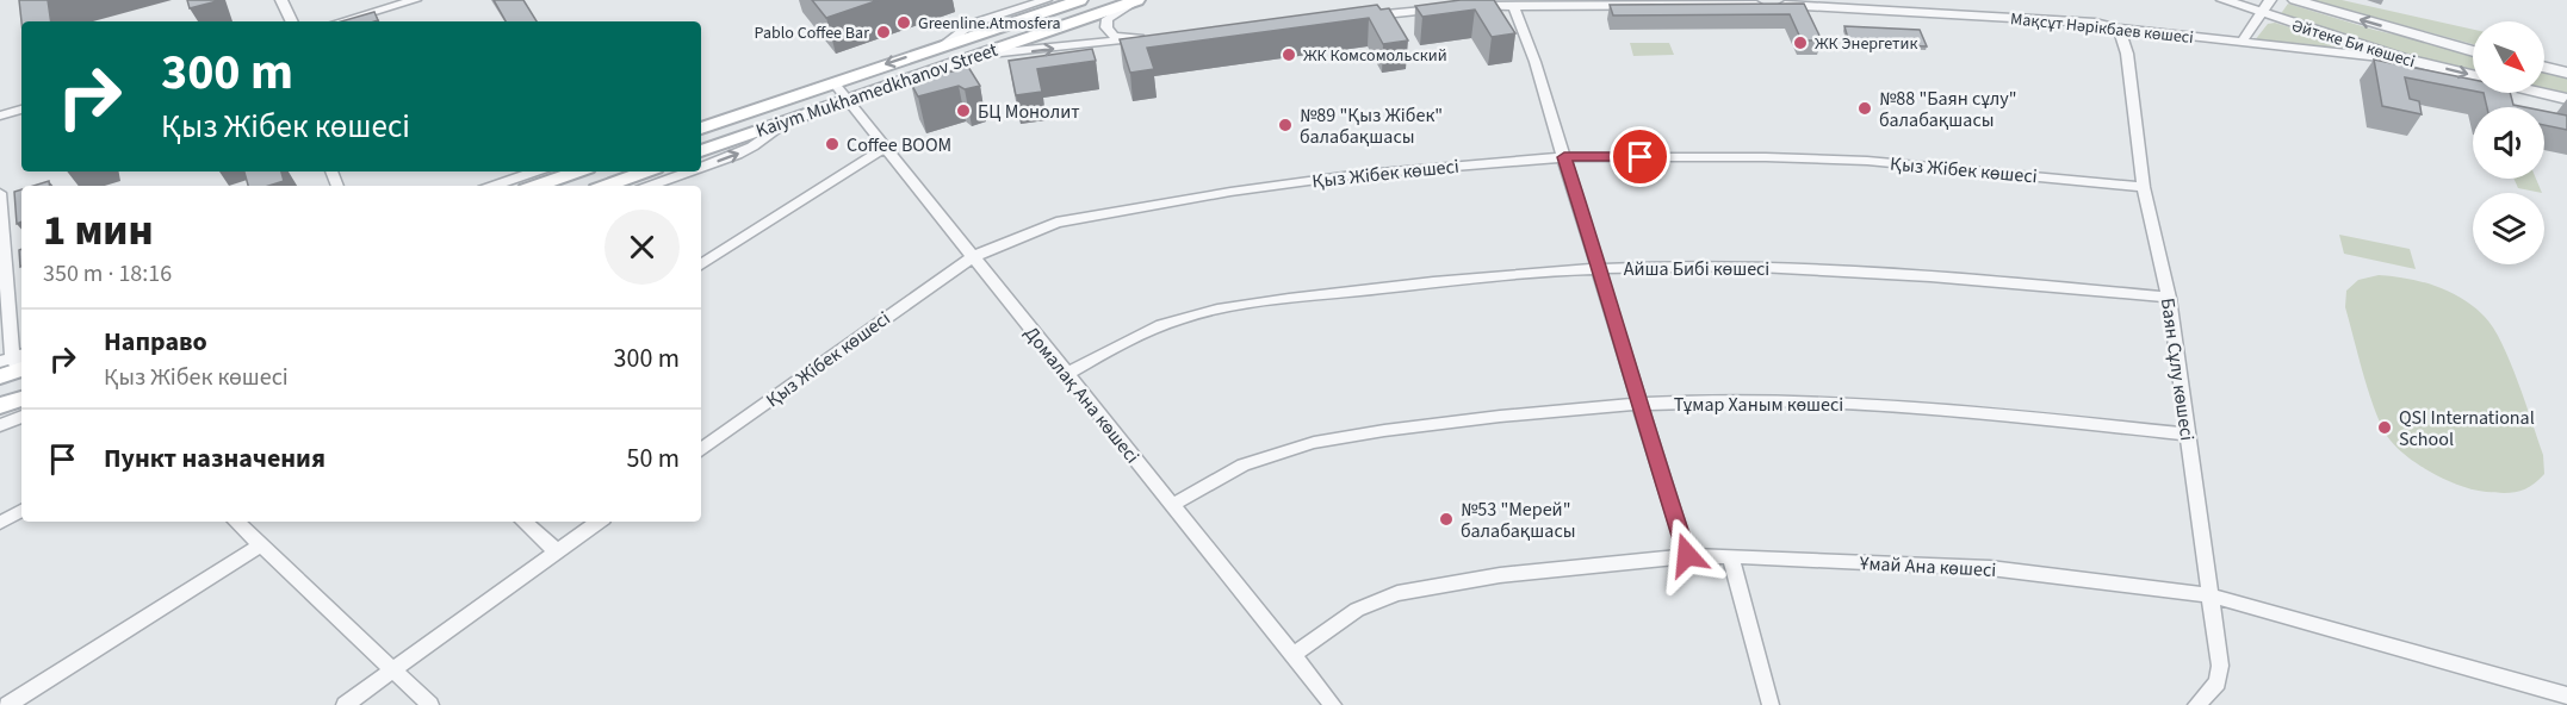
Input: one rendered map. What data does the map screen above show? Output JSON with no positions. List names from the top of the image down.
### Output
{
  "streets": {
    "main road": ["Kaiym Mukhamedkhanov Street"],
    "street": [
      "Мақсұт Нәрікбаев көшесі",
      "Әйтеке Би көшесі",
      "Қыз Жібек көшесі",
      "Айша Бибі көшесі",
      "Баян Сұлу көшесі",
      "Домалақ Ана көшесі",
      "Тұмар Ханым көшесі",
      "Ұмай Ана көшесі"
    ]
  },
  "crossings": [
    ["Мақсұт Нәрікбаев көшесі", "Әйтеке Би көшесі"],
    ["Мақсұт Нәрікбаев көшесі", "Баян Сұлу көшесі"],
    ["Kaiym Mukhamedkhanov Street", "Домалақ Ана көшесі"],
    ["Қыз Жібек көшесі", "Баян Сұлу көшесі"],
    ["Қыз Жібек көшесі", "Домалақ Ана көшесі"],
    ["Айша Бибі көшесі", "Баян Сұлу көшесі"],
    ["Айша Бибі көшесі", "Домалақ Ана көшесі"],
    ["Баян Сұлу көшесі", "Тұмар Ханым көшесі"],
    ["Баян Сұлу көшесі", "Ұмай Ана көшесі"],
    ["Домалақ Ана көшесі", "Тұмар Ханым көшесі"],
    ["Домалақ Ана көшесі", "Ұмай Ана көшесі"]
  ],
  "places": [
    "Greenline.Atmosfera",
    "Pablo Coffee Bar",
    "ЖК Энергетик",
    "ЖК Комсомольский",
    "№88 \"Баян сұлу\" балабақшасы",
    "БЦ Монолит",
    "№89 \"Қыз Жібек\" балабақшасы",
    "Coffee BOOM",
    "QSI International School",
    "№53 \"Мерей\" балабақшасы"
  ],
  "north": "bottom right",
  "page": {
    "turn": ["300 m", "Қыз Жібек көшесі"],
    "heading": ["1 мин", "350 m · 18:16"],
    "list": [
      {
        "name": "Направо",
        "note": "Қыз Жібек көшесі",
        "value": "300 m"
      },
      {
        "name": "Пункт назначения",
        "value": "50 m"
      }
    ]
  }
}
